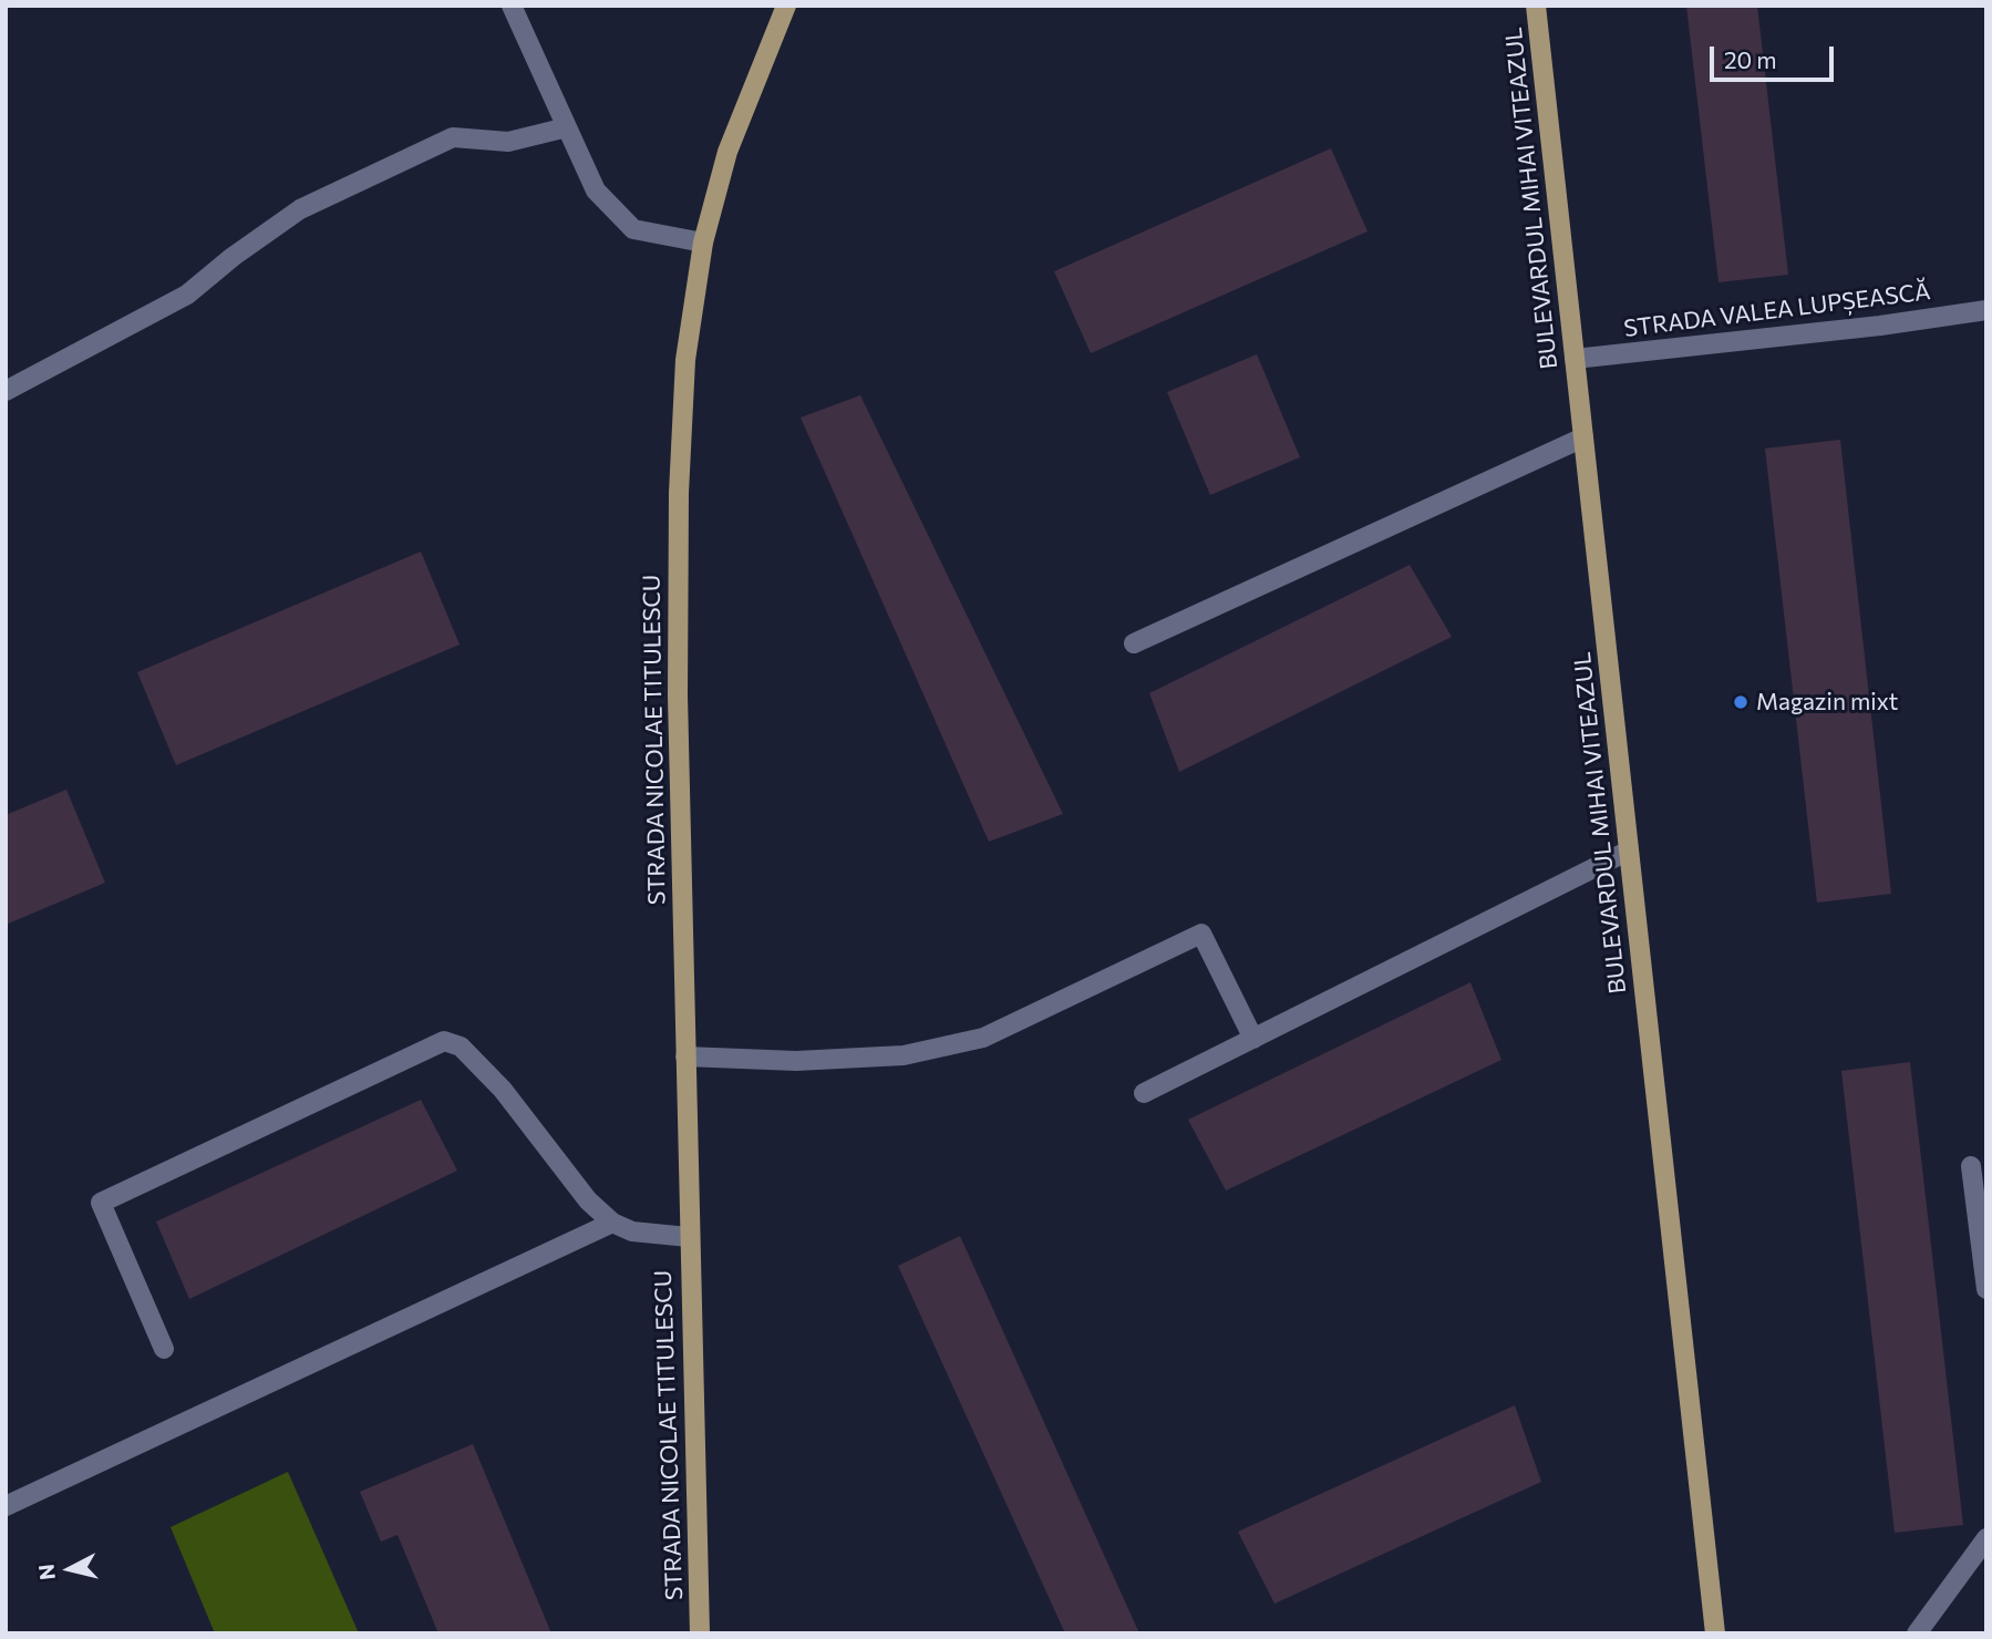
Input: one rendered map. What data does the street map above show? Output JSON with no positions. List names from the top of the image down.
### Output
{
  "streets": {
    "main road": ["BULEVARDUL MIHAI VITEAZUL", "STRADA NICOLAE TITULESCU"],
    "street": ["STRADA VALEA LUPȘEASCĂ"]
  },
  "crossings": [
    ["BULEVARDUL MIHAI VITEAZUL", "STRADA VALEA LUPȘEASCĂ"]
  ],
  "places": ["Magazin mixt"],
  "scale_bar": "20 m",
  "north": "left"
}
